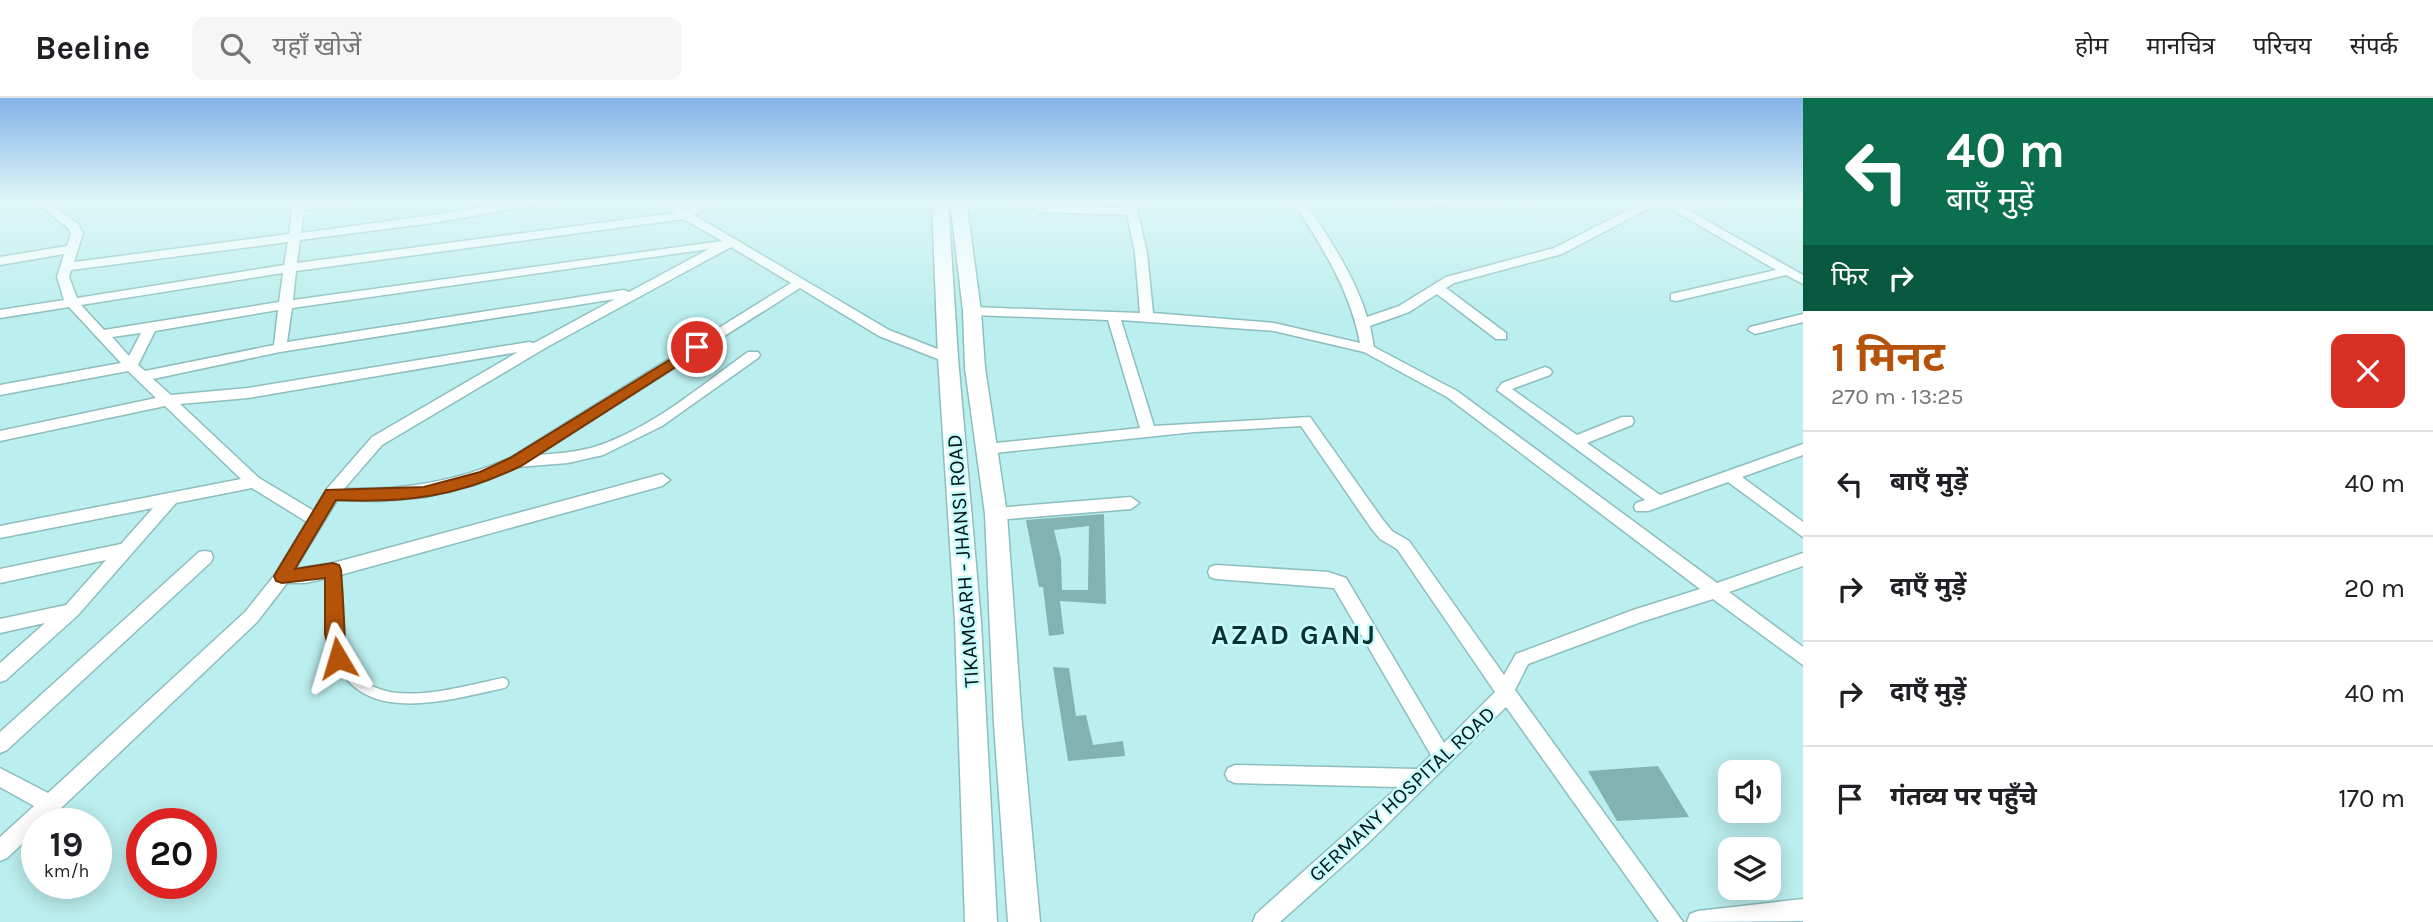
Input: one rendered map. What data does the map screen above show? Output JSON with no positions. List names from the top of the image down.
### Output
{
  "streets": {
    "street": ["TIKAMGARH - JHANSI ROAD", "GERMANY HOSPITAL ROAD"]
  },
  "districts": ["AZAD GANJ"],
  "page": {
    "header": "Beeline",
    "search": "यहाँ खोजें",
    "nav": [
      "होम",
      "मानचित्र",
      "परिचय",
      "संपर्क"
    ],
    "turn": ["40 m", "बाएँ मुड़ें"],
    "then": "फिर",
    "heading": ["1 मिनट", "270 m · 13:25"],
    "list": [
      {
        "name": "बाएँ मुड़ें",
        "value": "40 m"
      },
      {
        "name": "दाएँ मुड़ें",
        "value": "20 m"
      },
      {
        "name": "दाएँ मुड़ें",
        "value": "40 m"
      },
      {
        "name": "गंतव्य पर पहुँचे",
        "value": "170 m"
      }
    ],
    "speed": "19 km/h",
    "limit": "20"
  }
}
